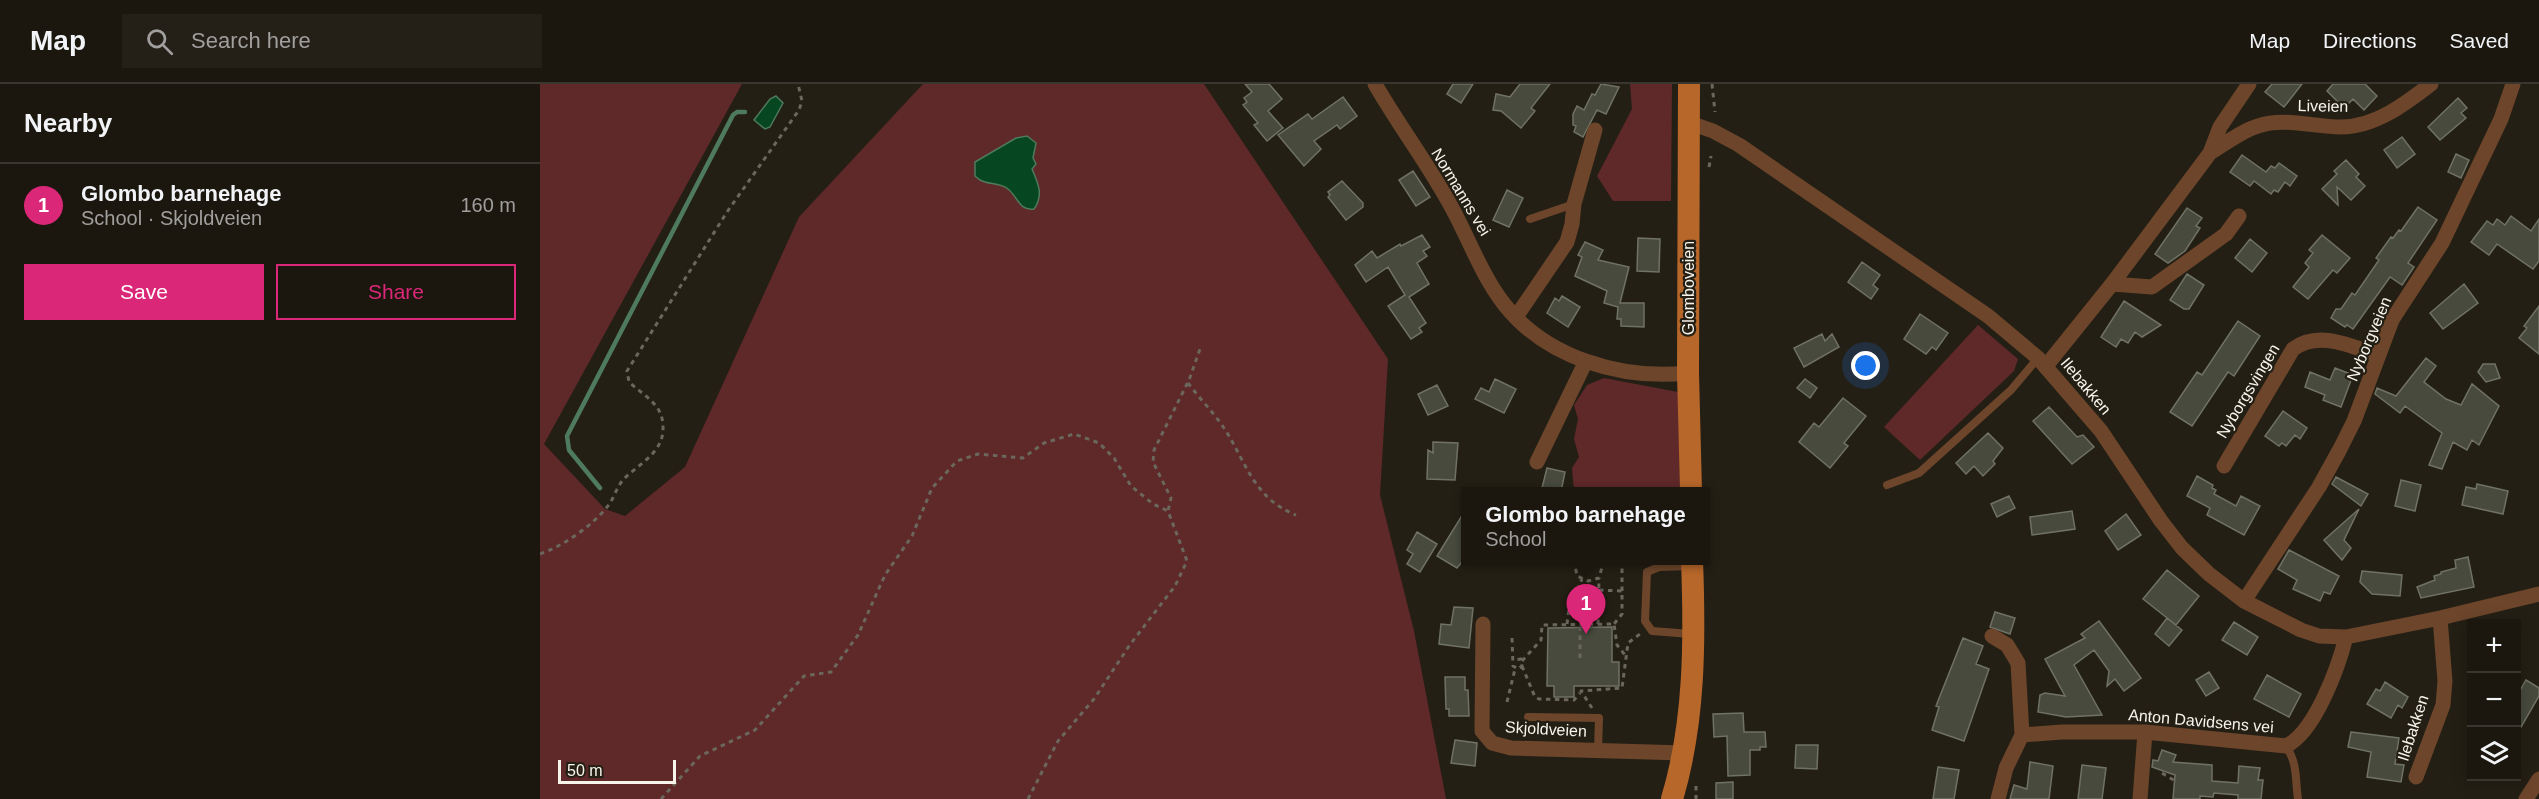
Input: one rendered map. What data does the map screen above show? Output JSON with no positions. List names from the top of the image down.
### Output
{
  "streets": {
    "main road": ["Glomboveien"],
    "street": [
      "Liveien",
      "Normanns vei",
      "Nyborgveien",
      "Ilebakken",
      "Nyborgsvingen",
      "Anton Davidsens vei",
      "Skjoldveien"
    ]
  },
  "crossings": [
    ["Liveien", "Ilebakken"],
    ["Normanns vei", "Glomboveien"],
    ["Glomboveien", "Ilebakken"],
    ["Nyborgveien", "Ilebakken"],
    ["Nyborgveien", "Nyborgsvingen"],
    ["Ilebakken", "Anton Davidsens vei"]
  ],
  "scale_bar": "50 m",
  "page": {
    "header": "Map",
    "search": "Search here",
    "nav": ["Map", "Directions", "Saved"],
    "heading": "Nearby",
    "list": [
      {
        "mark": "1",
        "name": "Glombo barnehage",
        "note": "School · Skjoldveien",
        "value": "160 m"
      }
    ],
    "buttons": ["Save", "Share"],
    "popup": ["Glombo barnehage", "School"],
    "pins": "1",
    "map_buttons": ["+", "−"],
    "scale": "50 m"
  }
}
